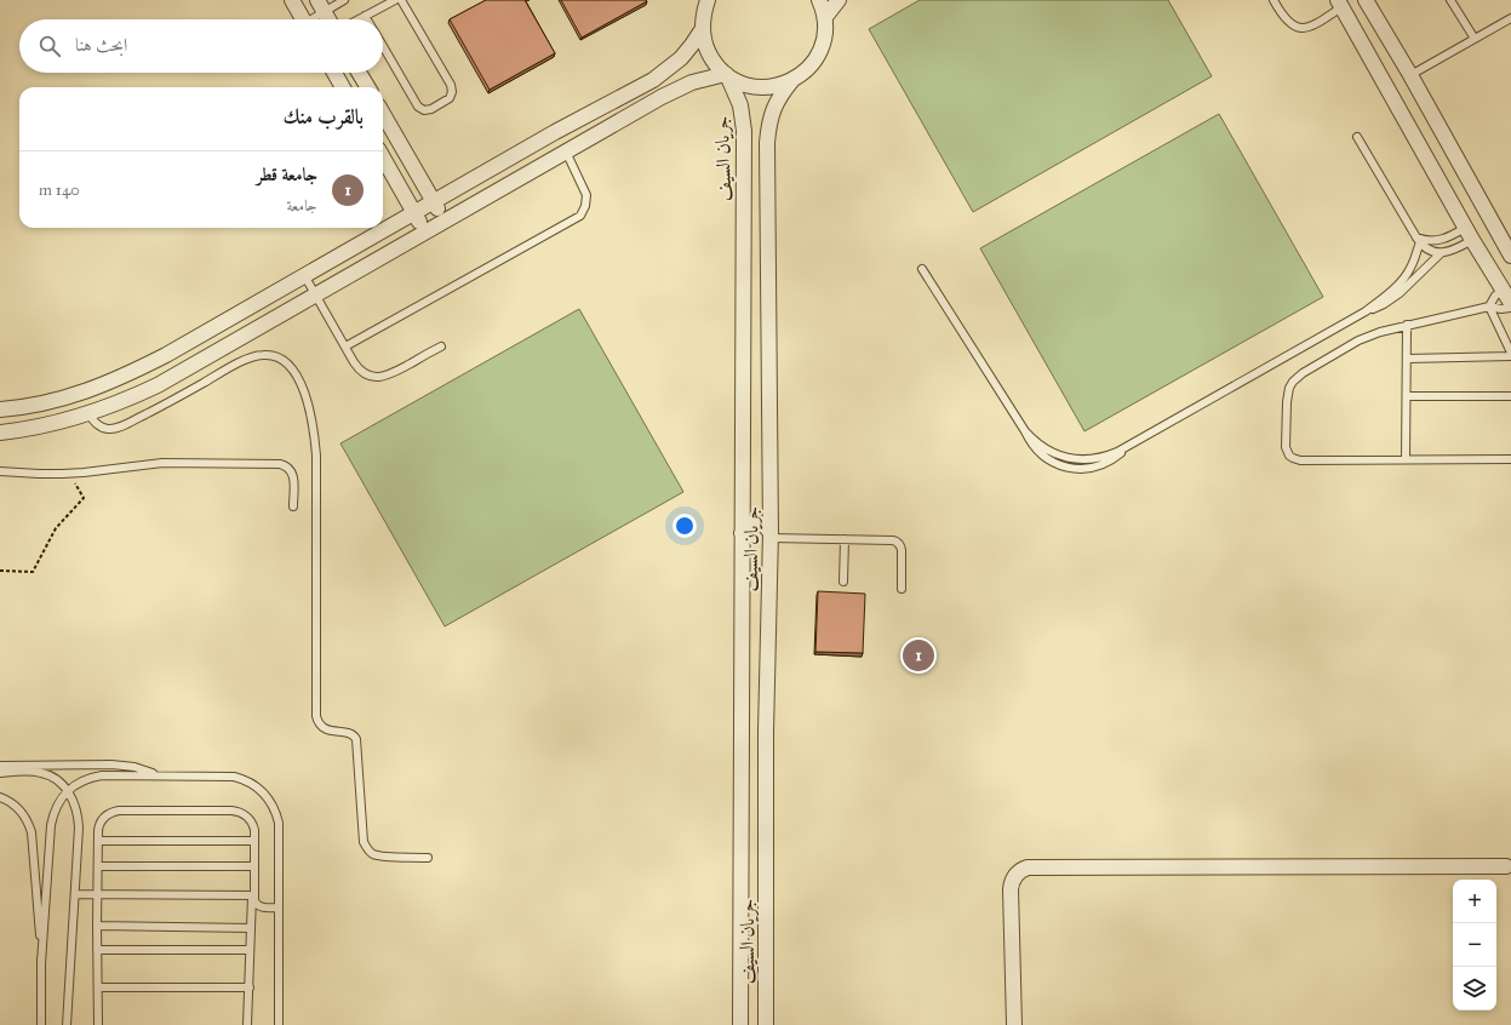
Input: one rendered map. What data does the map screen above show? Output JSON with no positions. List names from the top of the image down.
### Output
{
  "streets": {
    "street": ["جريان السيف"]
  },
  "page": {
    "search": "ابحث هنا",
    "heading": "بالقرب منك",
    "list": [
      {
        "mark": "1",
        "name": "جامعة قطر",
        "note": "جامعة",
        "value": "140 m"
      }
    ],
    "pins": "1",
    "map_buttons": ["+", "−"]
  }
}
